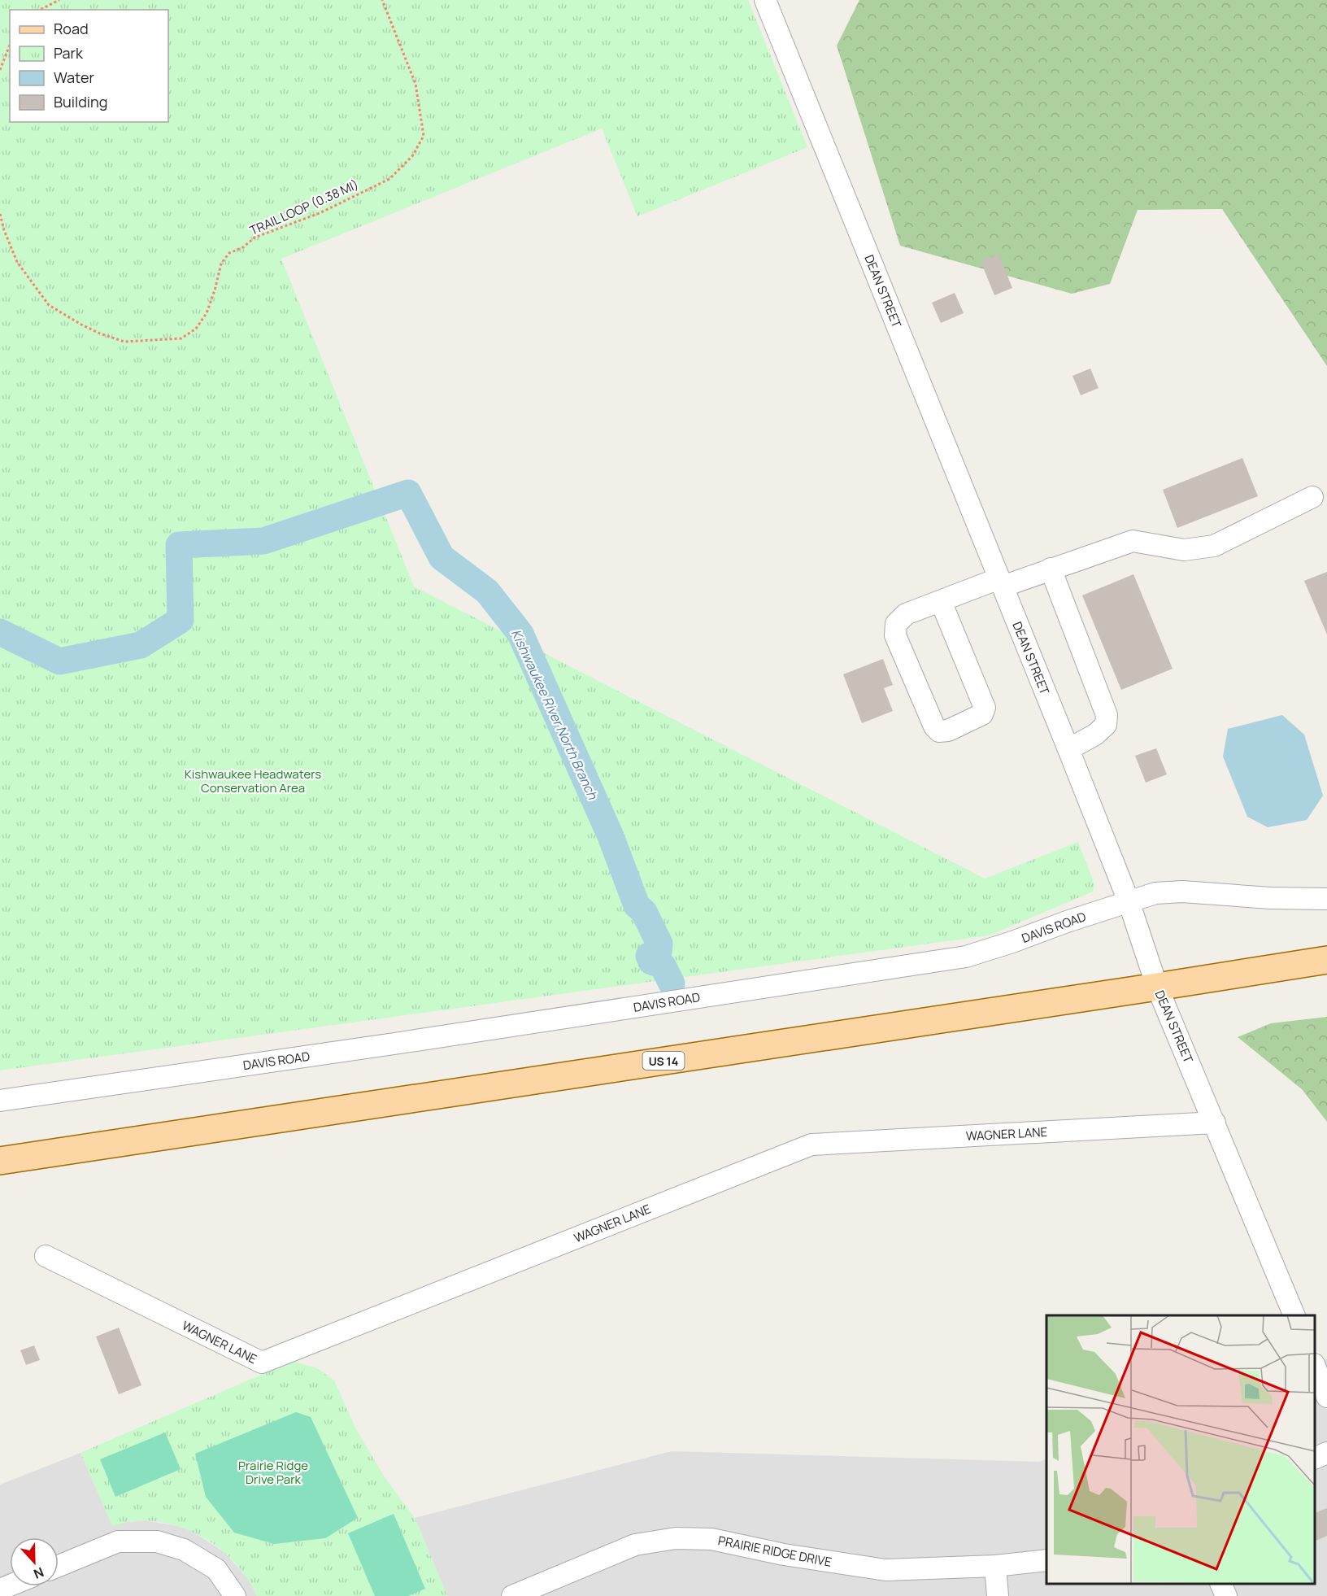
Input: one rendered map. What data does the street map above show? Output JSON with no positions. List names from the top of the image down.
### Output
{
  "streets": {
    "main road": ["US 14"],
    "street": [
      "DEAN STREET",
      "DAVIS ROAD",
      "WAGNER LANE",
      "PRAIRIE RIDGE DRIVE"
    ],
    "path": ["TRAIL LOOP (0.38 MI)"]
  },
  "crossings": [
    ["DEAN STREET", "DAVIS ROAD"],
    ["DEAN STREET", "US 14"],
    ["DEAN STREET", "WAGNER LANE"]
  ],
  "water": ["Kishwaukee River North Branch"],
  "parks": ["Kishwaukee Headwaters Conservation Area", "Prairie Ridge Drive Park"],
  "legend": [
    "Road",
    "Park",
    "Water",
    "Building"
  ],
  "north": "bottom"
}
